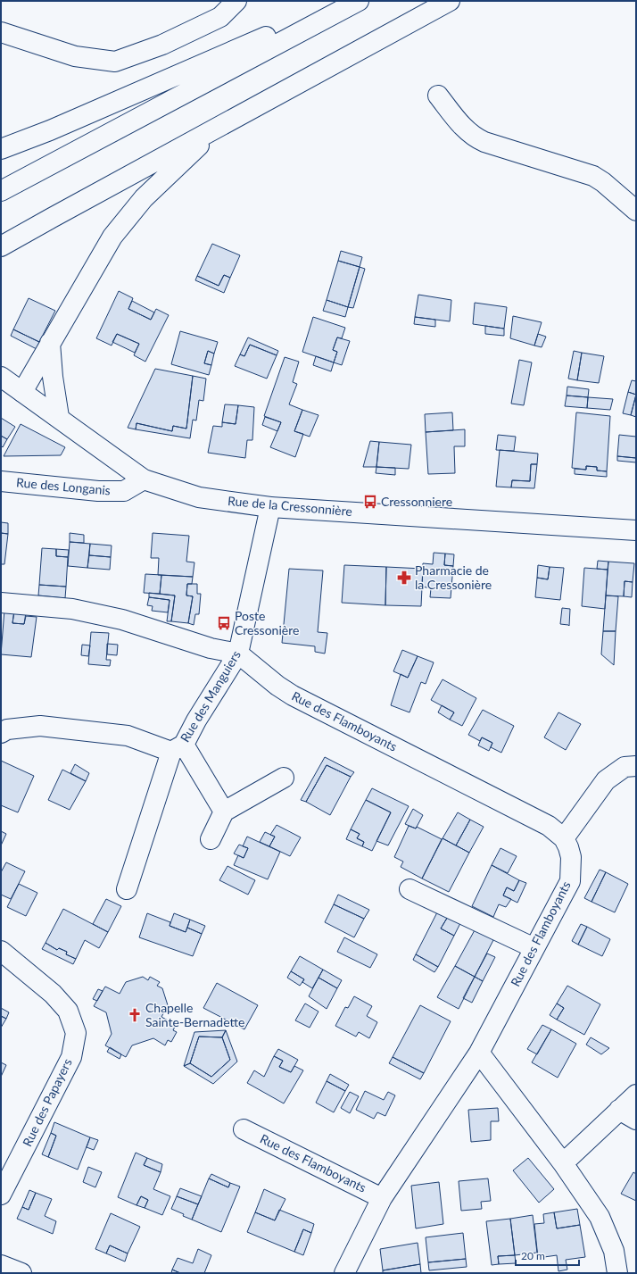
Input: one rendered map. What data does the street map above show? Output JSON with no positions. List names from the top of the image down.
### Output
{
  "streets": {
    "main road": [
      "Rue des Longanis",
      "Rue de la Cressonnière",
      "Rue des Manguiers",
      "Rue des Flamboyants",
      "Rue des Papayers"
    ]
  },
  "crossings": [
    ["Rue des Longanis", "Rue de la Cressonnière"],
    ["Rue de la Cressonnière", "Rue des Manguiers"],
    ["Rue des Manguiers", "Rue des Flamboyants"]
  ],
  "places": {
    "bus stop": ["Cressonniere", "Poste Cressonière"],
    "pharmacy": ["Pharmacie de la Cressonière"],
    "church": ["Chapelle Sainte-Bernadette"]
  },
  "scale_bar": "20 m"
}
